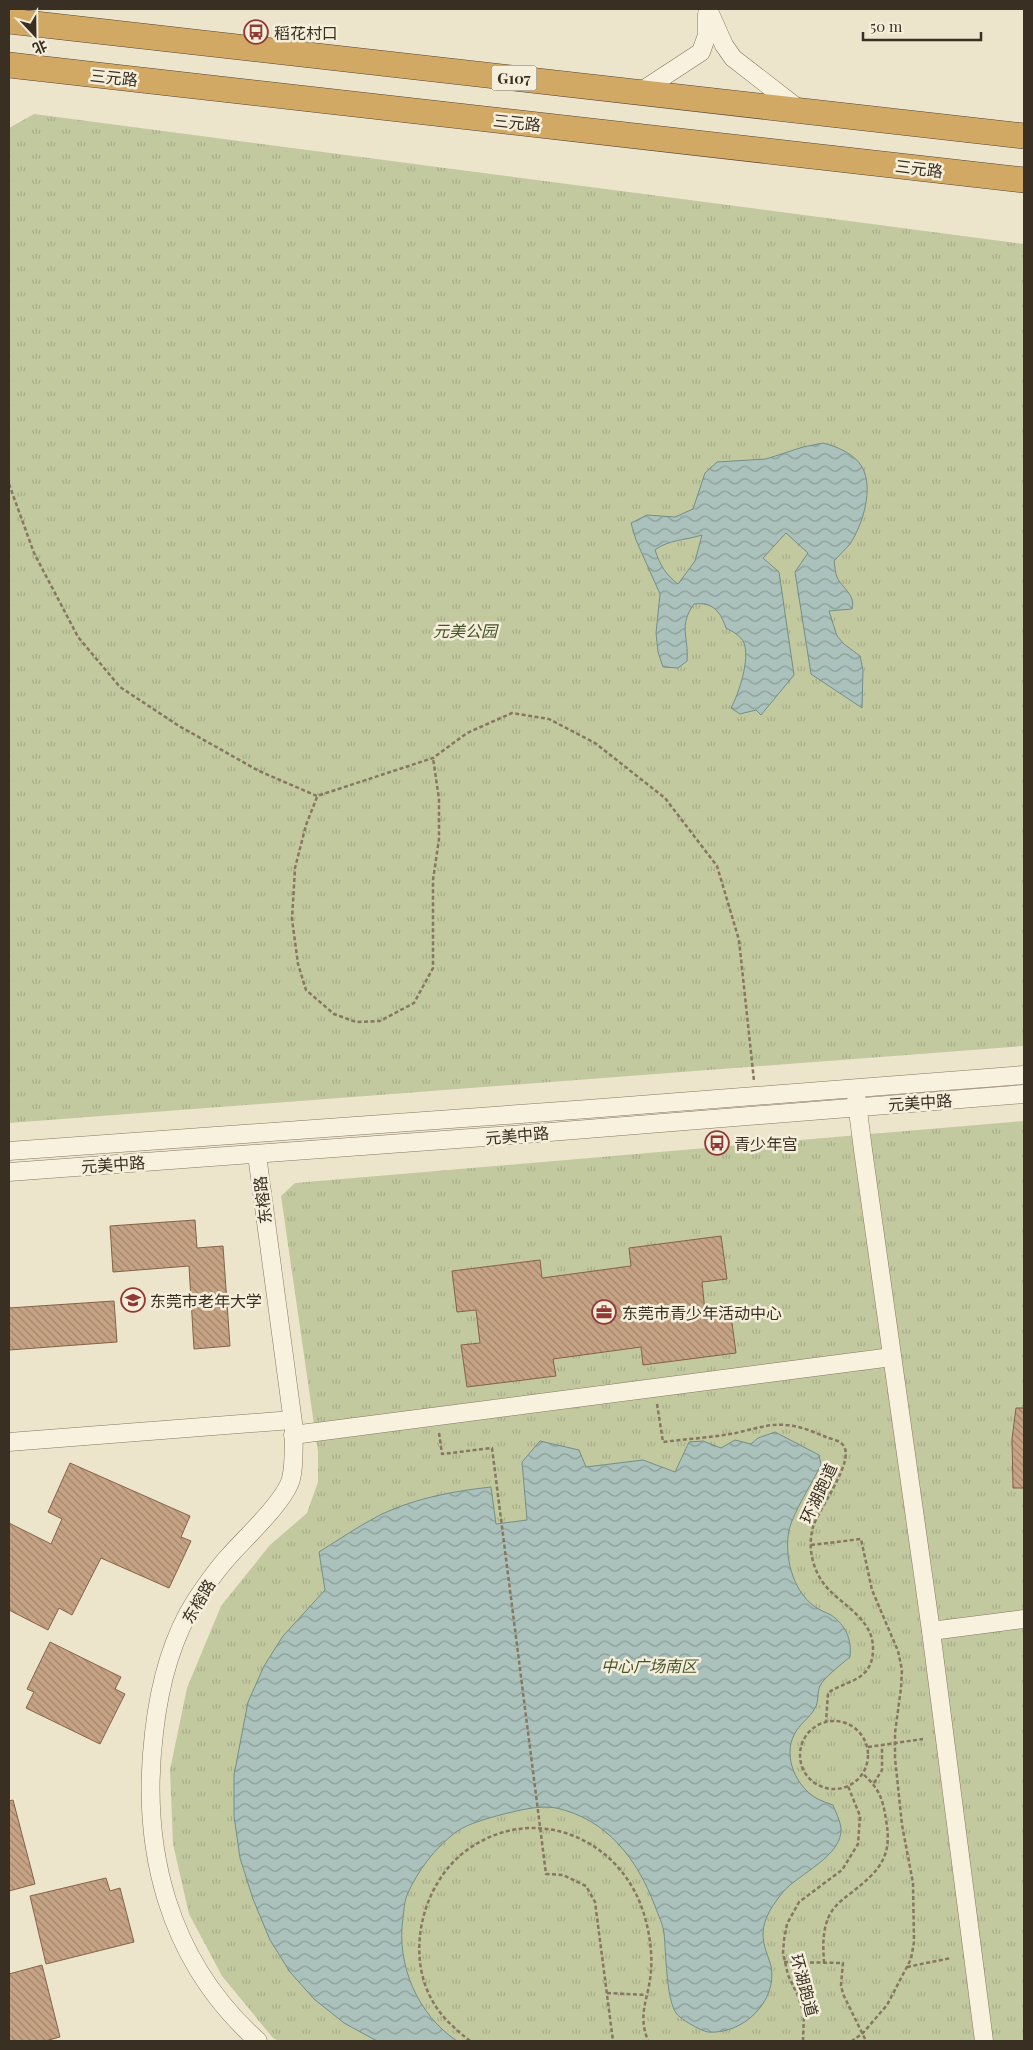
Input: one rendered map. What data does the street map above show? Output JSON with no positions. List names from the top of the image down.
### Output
{
  "streets": {
    "highway": ["三元路", "G107"],
    "street": ["元美中路", "东榕路"],
    "path": ["环湖跑道"]
  },
  "crossings": [
    ["元美中路", "东榕路"]
  ],
  "parks": ["元美公园", "中心广场南区"],
  "places": {
    "bus stop": ["稻花村口", "青少年宫"],
    "school or university": ["东莞市老年大学"],
    "office": ["东莞市青少年活动中心"]
  },
  "scale_bar": "50 m",
  "north": "bottom"
}
